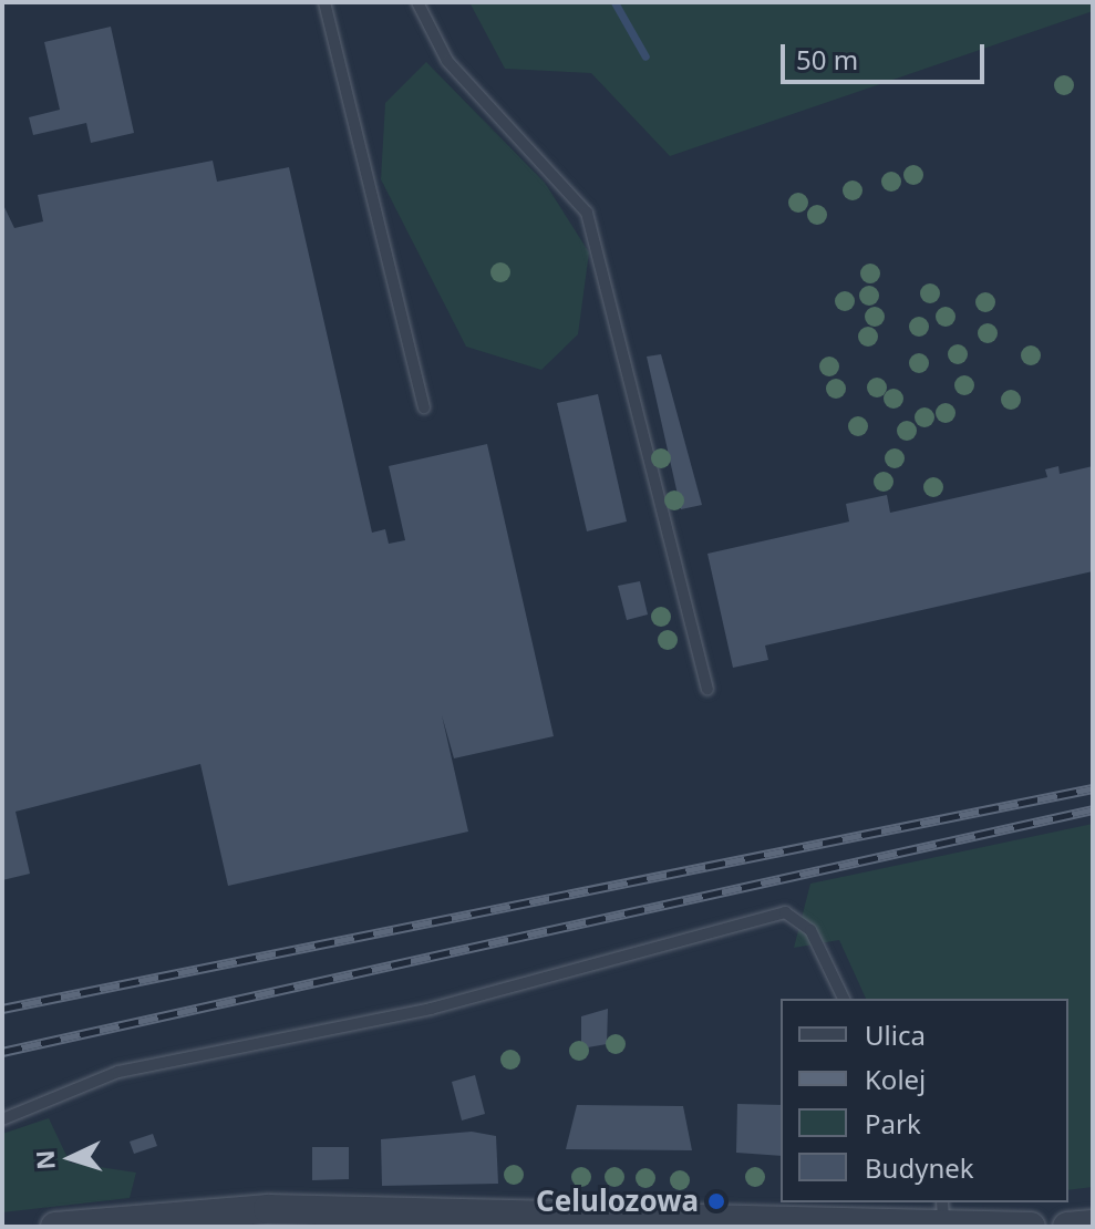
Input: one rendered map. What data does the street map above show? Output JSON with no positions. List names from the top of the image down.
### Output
{
  "places": ["Celulozowa"],
  "legend": [
    "Ulica",
    "Kolej",
    "Park",
    "Budynek"
  ],
  "scale_bar": "50 m",
  "north": "left"
}
